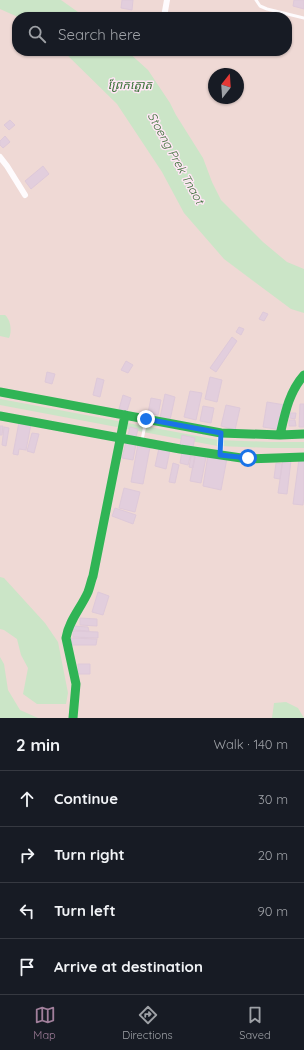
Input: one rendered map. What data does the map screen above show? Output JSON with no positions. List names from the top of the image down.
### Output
{
  "water": ["ព្រែកត្នោត", "Stoeng Prek Tnaot"],
  "north": "top",
  "page": {
    "search": "Search here",
    "heading": ["2 min", "Walk · 140 m"],
    "list": [
      ["Continue", "30 m"],
      ["Turn right", "20 m"],
      ["Turn left", "90 m"],
      "Arrive at destination"
    ],
    "nav": ["Map", "Directions", "Saved"]
  }
}
